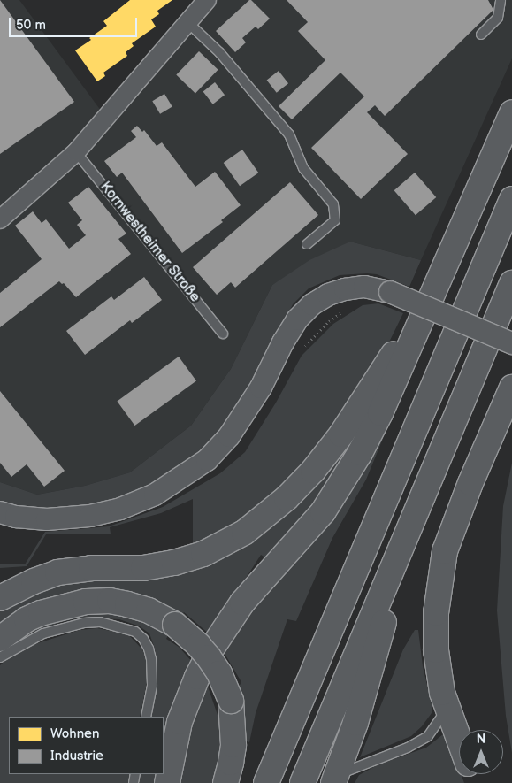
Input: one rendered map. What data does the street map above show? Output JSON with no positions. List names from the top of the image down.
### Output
{
  "streets": {
    "lane": ["Kornwestheimer Straße"]
  },
  "legend": ["Wohnen", "Industrie"],
  "scale_bar": "50 m",
  "north": "top"
}
